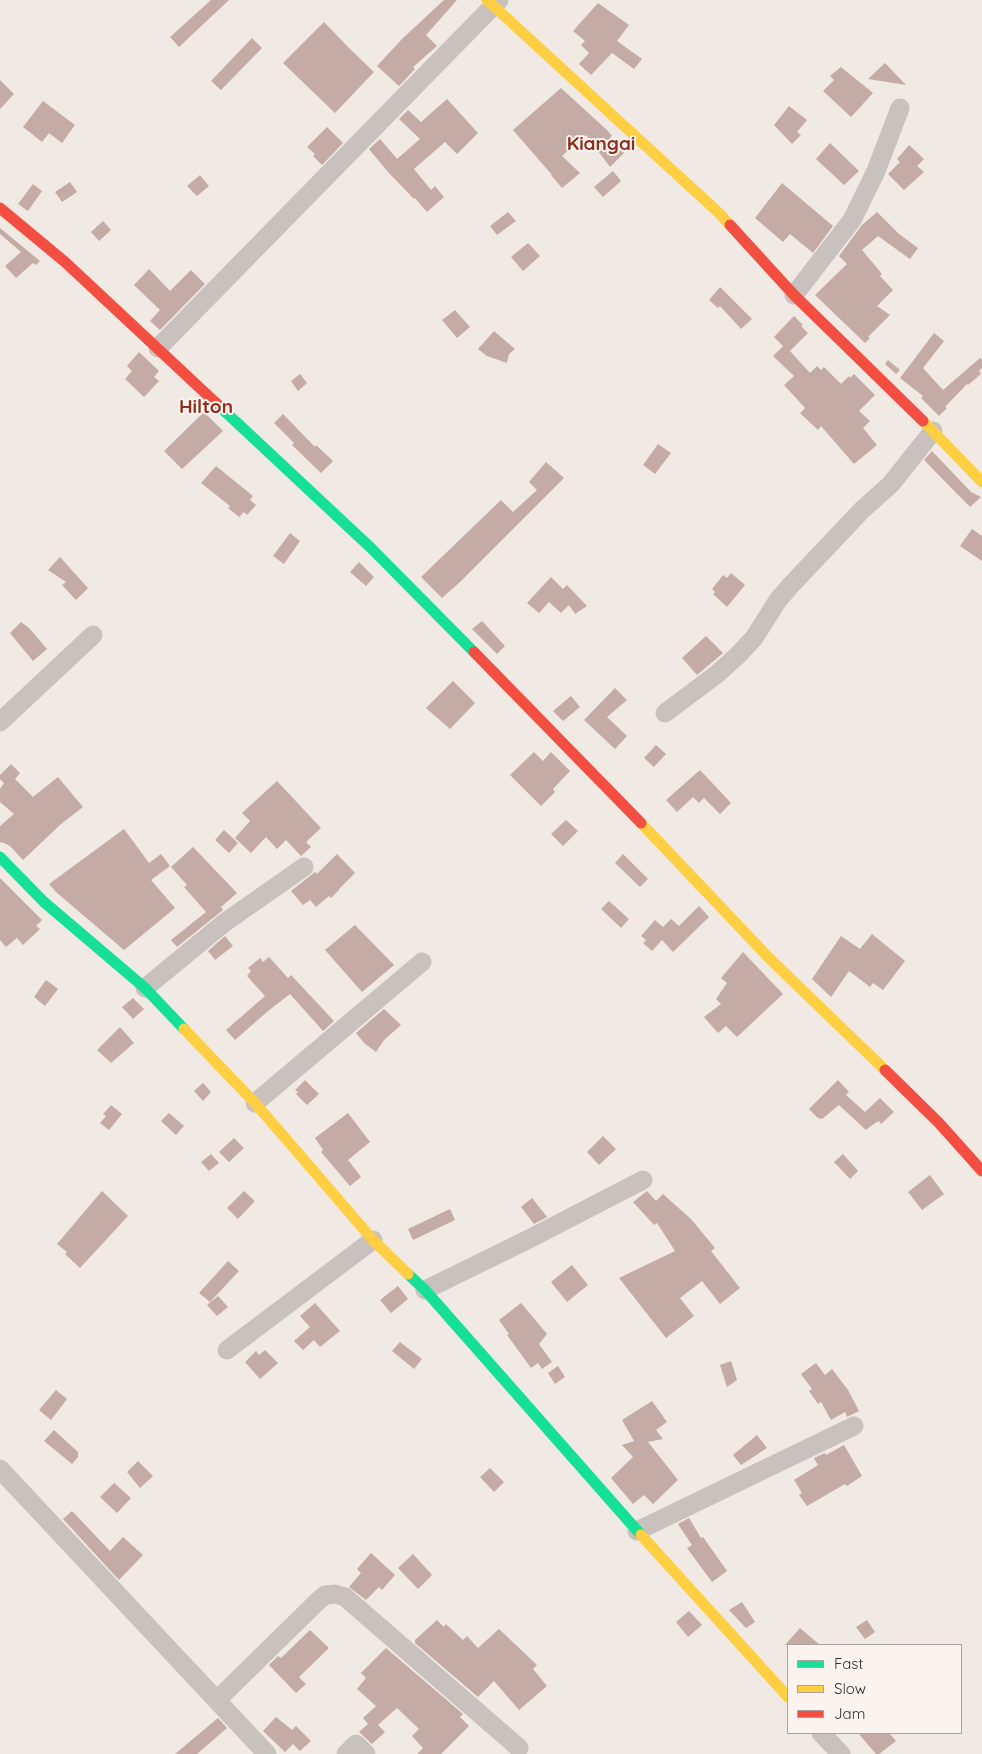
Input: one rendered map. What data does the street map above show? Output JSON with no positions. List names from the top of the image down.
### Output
{
  "districts": ["Kiangai", "Hilton"],
  "legend": ["Fast", "Slow", "Jam"]
}
